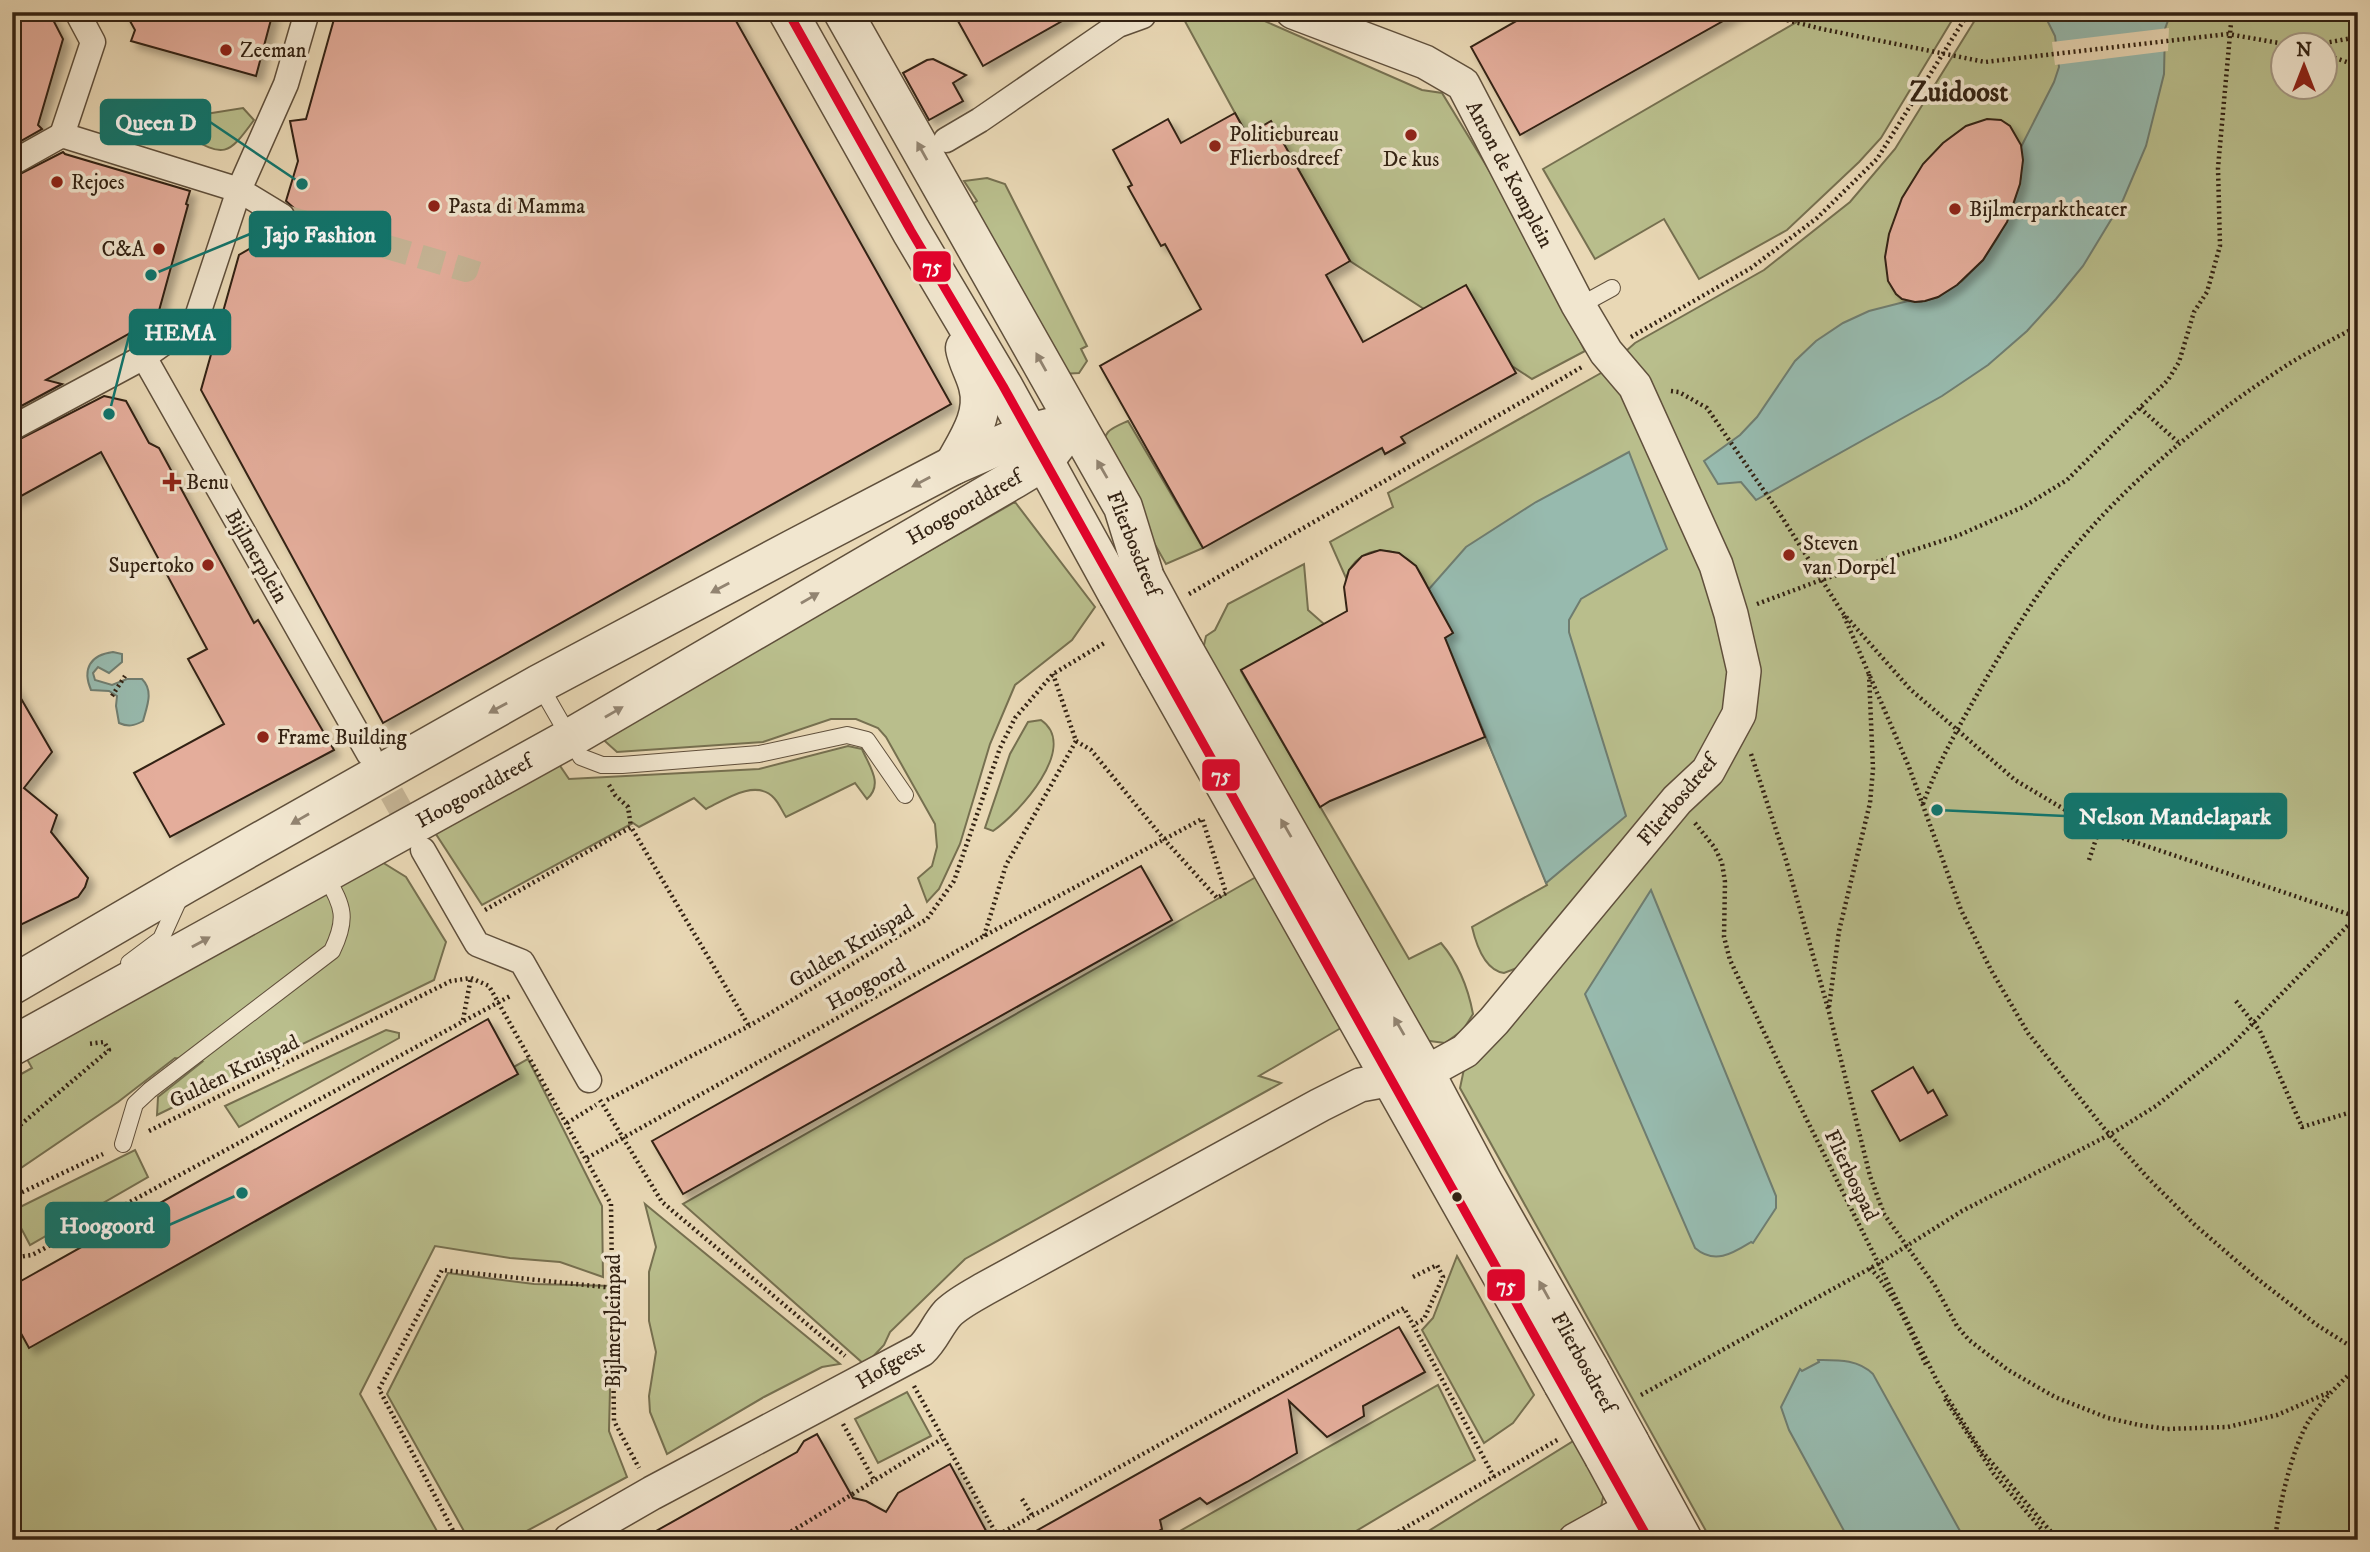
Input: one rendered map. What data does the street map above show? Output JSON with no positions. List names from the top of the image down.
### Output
{
  "streets": {
    "street": [
      "Anton de Komplein",
      "Hoogoorddreef",
      "Flierbosdreef",
      "Bijlmerplein",
      "Hofgeest"
    ],
    "path": [
      "Gulden Kruispad",
      "Hoogoord",
      "Flierbospad",
      "Bijlmerpleinpad"
    ]
  },
  "crossings": [
    ["Anton de Komplein", "Flierbosdreef"],
    ["Hoogoorddreef", "Flierbosdreef"],
    ["Flierbosdreef", "Flierbospad"],
    ["Flierbosdreef", "Hofgeest"],
    ["Gulden Kruispad", "Bijlmerpleinpad"],
    ["Hoogoord", "Bijlmerpleinpad"],
    ["Bijlmerpleinpad", "Hofgeest"]
  ],
  "districts": ["Zuidoost"],
  "places": {
    "other": [
      "Zeeman",
      "De kus",
      "Politiebureau Flierbosdreef",
      "Rejoes",
      "Queen D",
      "Pasta di Mamma",
      "Bijlmerparktheater",
      "C&A",
      "Jajo Fashion",
      "HEMA",
      "Steven van Dorpel",
      "Supertoko",
      "Frame Building",
      "Nelson Mandelapark",
      "Hoogoord"
    ],
    "health": ["Benu"]
  },
  "lines": ["transit line 75"],
  "north": "top"
}
